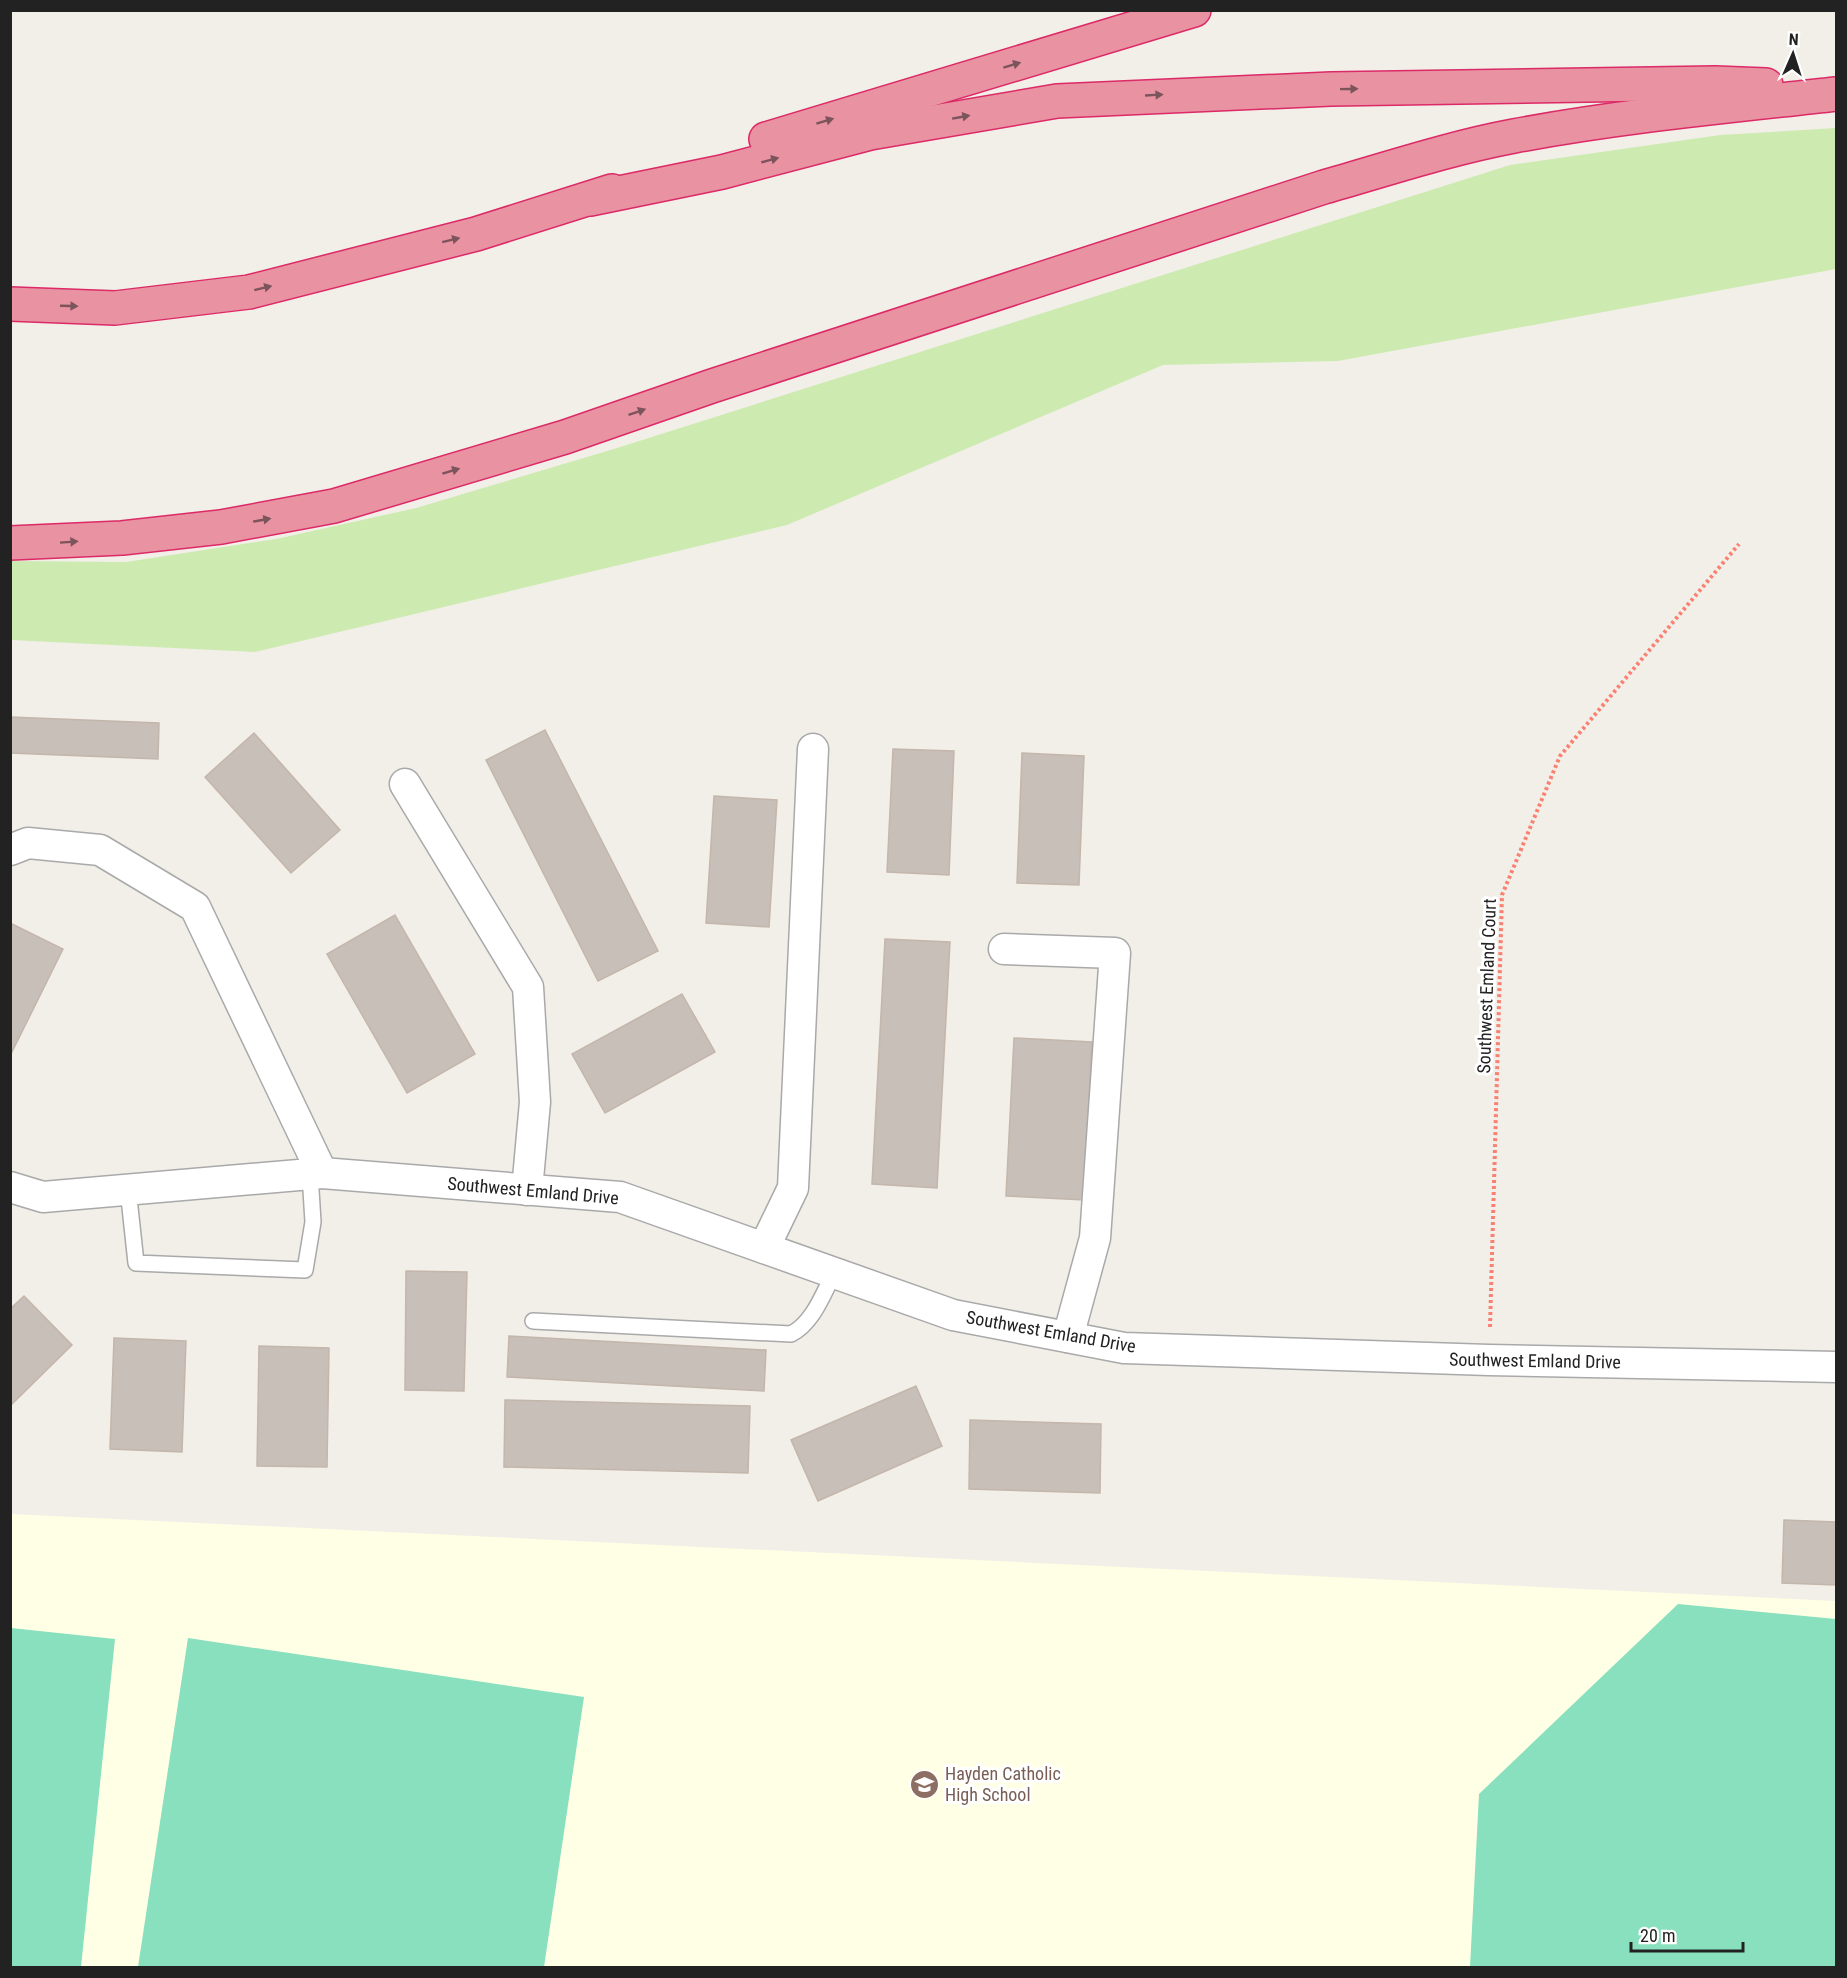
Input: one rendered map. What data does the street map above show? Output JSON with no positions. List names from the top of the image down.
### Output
{
  "streets": {
    "street": ["Southwest Emland Drive"],
    "path": ["Southwest Emland Court"]
  },
  "crossings": [
    ["Southwest Emland Court", "Southwest Emland Drive"]
  ],
  "places": {
    "school or university": ["Hayden Catholic High School"]
  },
  "scale_bar": "20 m",
  "north": "top"
}
